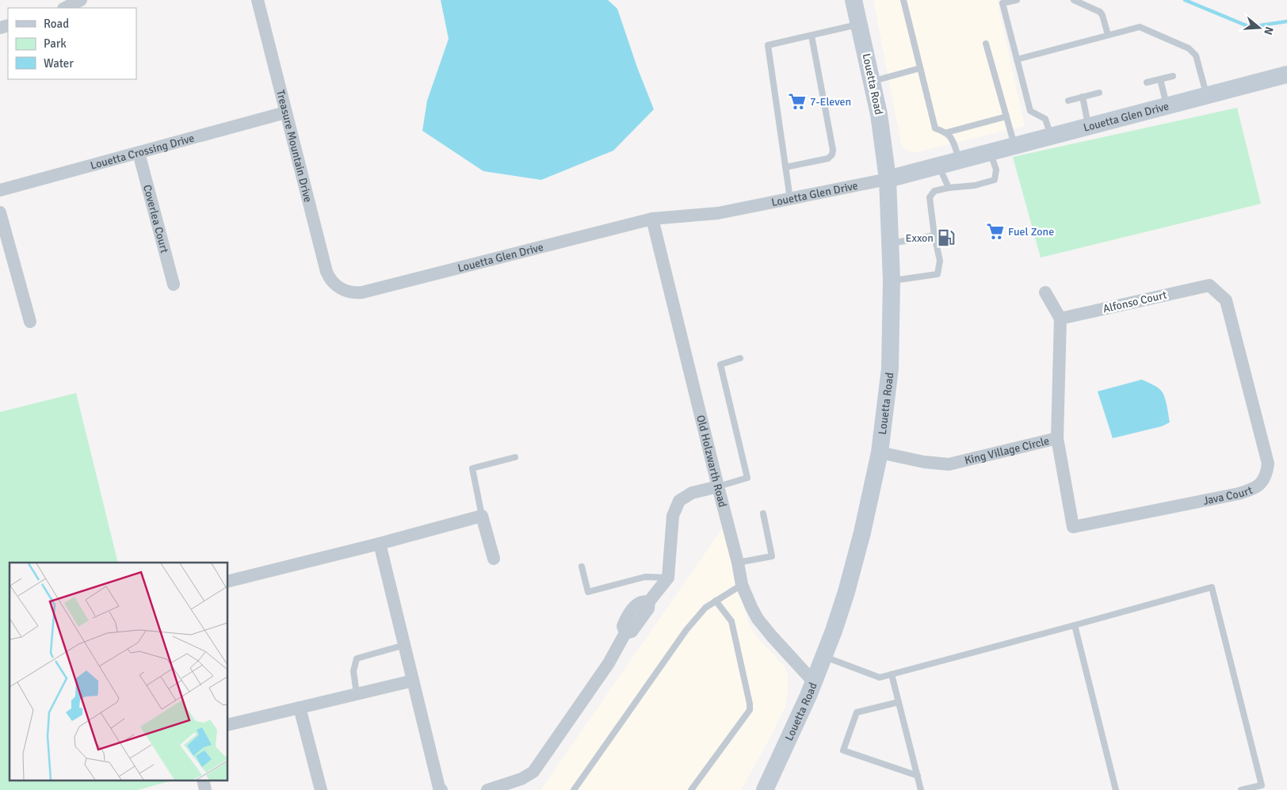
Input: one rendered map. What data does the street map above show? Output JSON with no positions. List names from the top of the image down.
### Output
{
  "streets": {
    "main road": ["Louetta Road", "Louetta Glen Drive"],
    "street": [
      "Treasure Mountain Drive",
      "Louetta Crossing Drive",
      "Coverlea Court",
      "Alfonso Court",
      "King Village Circle",
      "Old Holzwarth Road",
      "Java Court"
    ]
  },
  "crossings": [
    ["Louetta Road", "Louetta Glen Drive"],
    ["Louetta Road", "King Village Circle"],
    ["Louetta Road", "Old Holzwarth Road"],
    ["Louetta Glen Drive", "Treasure Mountain Drive"],
    ["Louetta Glen Drive", "Old Holzwarth Road"],
    ["Treasure Mountain Drive", "Louetta Crossing Drive"],
    ["Louetta Crossing Drive", "Coverlea Court"],
    ["Alfonso Court", "King Village Circle"],
    ["Alfonso Court", "Java Court"],
    ["King Village Circle", "Java Court"]
  ],
  "places": {
    "supermarket": ["7-Eleven", "Fuel Zone"],
    "fuel station": ["Exxon"]
  },
  "legend": ["Road", "Park", "Water"],
  "north": "right"
}
